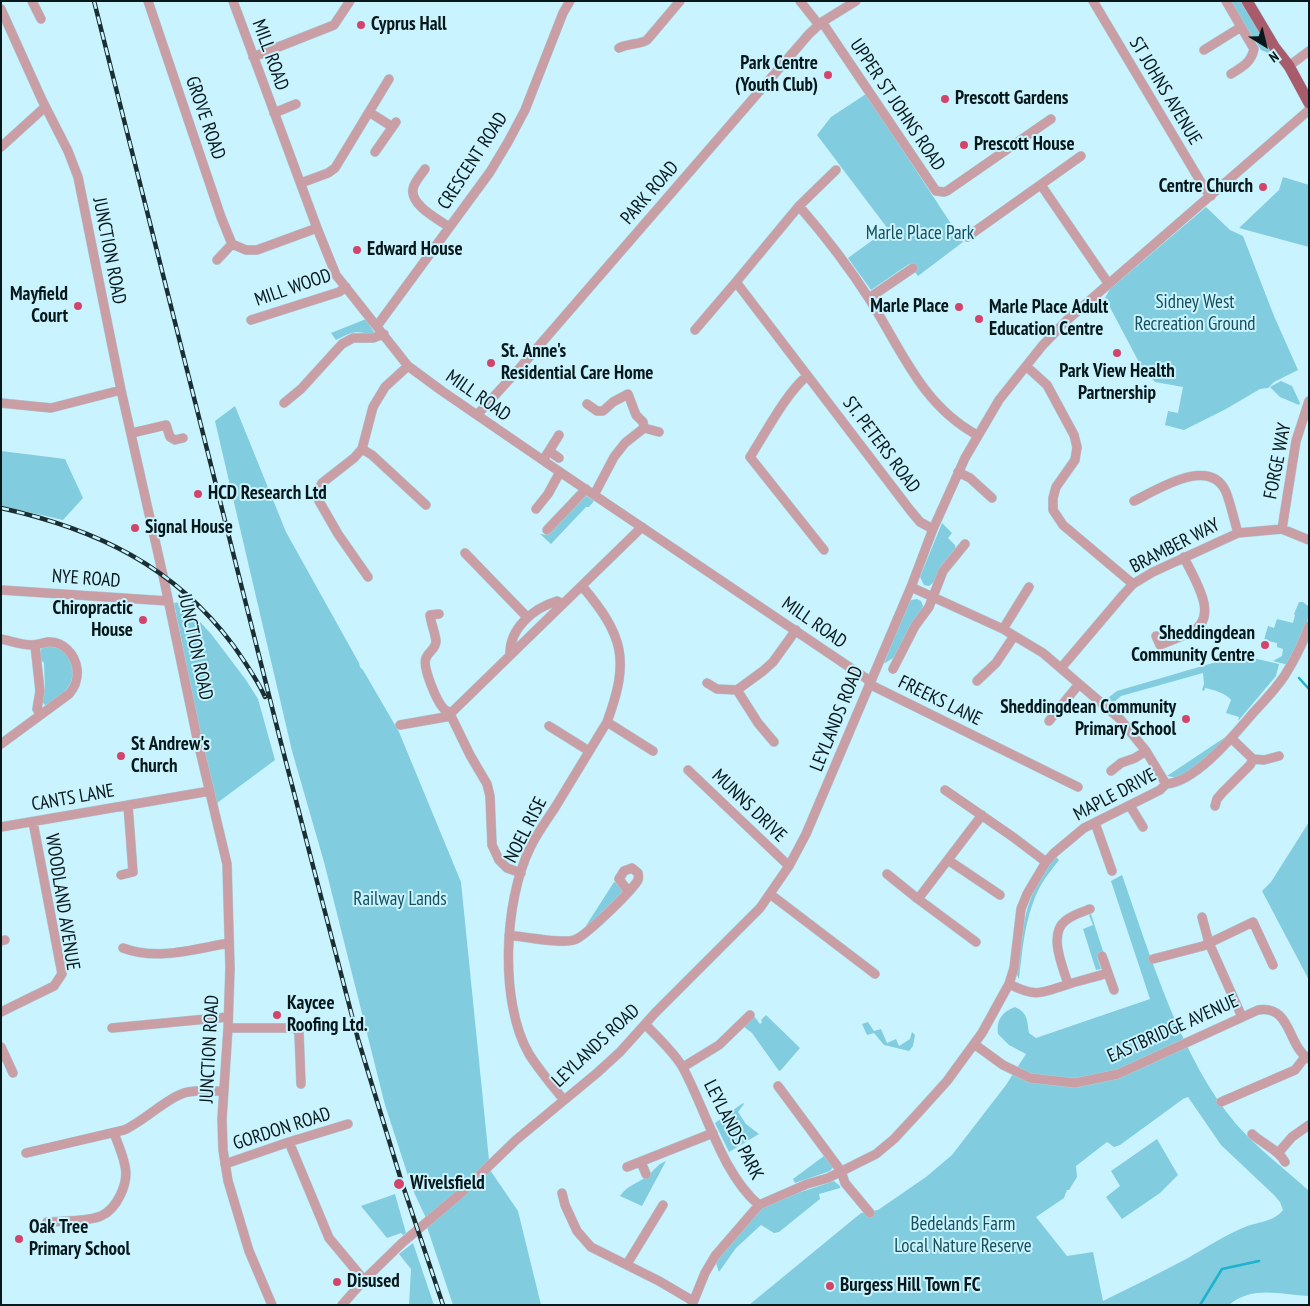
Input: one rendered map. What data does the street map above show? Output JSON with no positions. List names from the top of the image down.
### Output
{
  "streets": {
    "street": [
      "MILL ROAD",
      "ST JOHNS AVENUE",
      "UPPER ST JOHNS ROAD",
      "GROVE ROAD",
      "CRESCENT ROAD",
      "PARK ROAD",
      "JUNCTION ROAD",
      "MILL WOOD",
      "ST. PETERS ROAD",
      "FORGE WAY",
      "BRAMBER WAY",
      "NYE ROAD",
      "FREEKS LANE",
      "LEYLANDS ROAD",
      "MAPLE DRIVE",
      "CANTS LANE",
      "MUNNS DRIVE",
      "NOEL RISE",
      "WOODLAND AVENUE",
      "EASTBRIDGE AVENUE",
      "GORDON ROAD",
      "LEYLANDS PARK"
    ]
  },
  "crossings": [
    ["MILL ROAD", "CRESCENT ROAD"],
    ["MILL ROAD", "PARK ROAD"],
    ["MILL ROAD", "MILL WOOD"],
    ["MILL ROAD", "FREEKS LANE"],
    ["MILL ROAD", "LEYLANDS ROAD"],
    ["ST JOHNS AVENUE", "LEYLANDS ROAD"],
    ["UPPER ST JOHNS ROAD", "PARK ROAD"],
    ["JUNCTION ROAD", "NYE ROAD"],
    ["JUNCTION ROAD", "CANTS LANE"],
    ["JUNCTION ROAD", "GORDON ROAD"],
    ["ST. PETERS ROAD", "LEYLANDS ROAD"],
    ["FORGE WAY", "BRAMBER WAY"],
    ["FREEKS LANE", "LEYLANDS ROAD"],
    ["LEYLANDS ROAD", "MUNNS DRIVE"],
    ["LEYLANDS ROAD", "NOEL RISE"],
    ["LEYLANDS ROAD", "LEYLANDS PARK"],
    ["MAPLE DRIVE", "EASTBRIDGE AVENUE"],
    ["MAPLE DRIVE", "LEYLANDS PARK"],
    ["CANTS LANE", "WOODLAND AVENUE"]
  ],
  "parks": [
    "Marle Place Park",
    "Sidney West Recreation Ground",
    "Railway Lands",
    "Bedelands Farm Local Nature Reserve"
  ],
  "places": [
    "Cyprus Hall",
    "Park Centre (Youth Club)",
    "Prescott Gardens",
    "Prescott House",
    "Centre Church",
    "Edward House",
    "Mayfield Court",
    "Marle Place",
    "Marle Place Adult Education Centre",
    "Park View Health Partnership",
    "St. Anne's Residential Care Home",
    "HCD Research Ltd",
    "Signal House",
    "Chiropractic House",
    "Sheddingdean Community Centre",
    "Sheddingdean Community Primary School",
    "St Andrew's Church",
    "Kaycee Roofing Ltd.",
    "Wivelsfield",
    "Oak Tree Primary School",
    "Disused",
    "Burgess Hill Town FC"
  ],
  "north": "bottom right"
}
